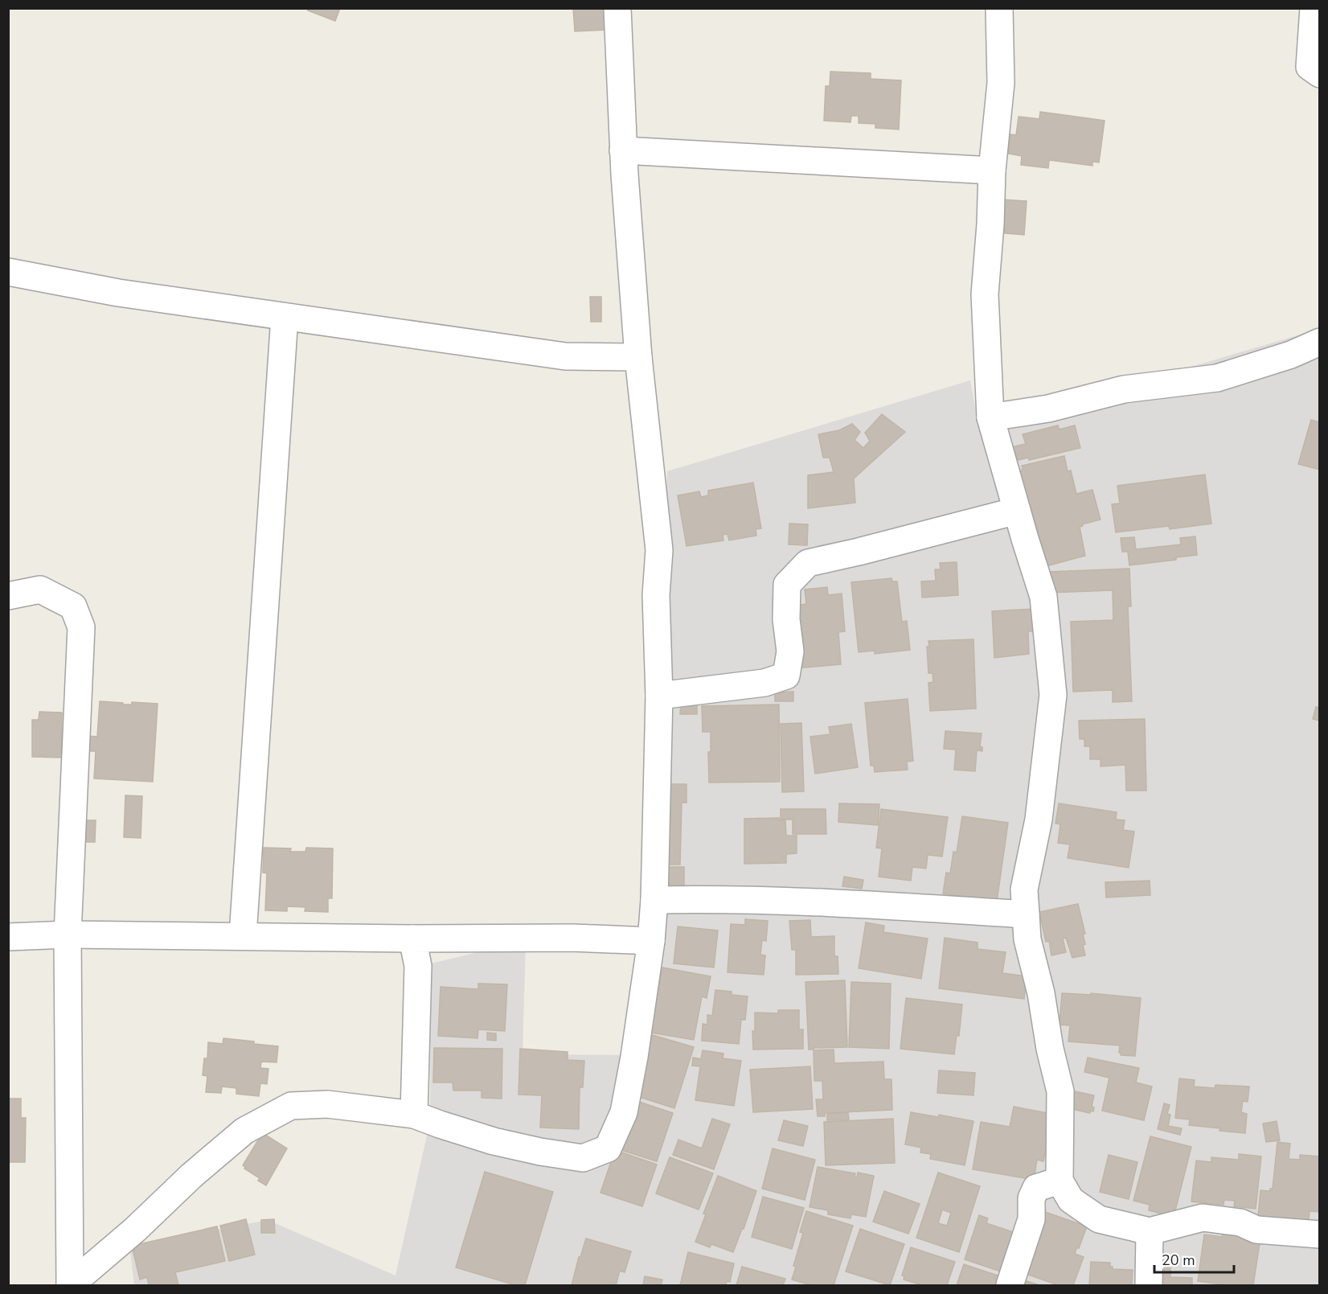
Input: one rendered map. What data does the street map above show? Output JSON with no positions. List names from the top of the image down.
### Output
{
  "scale_bar": "20 m"
}
